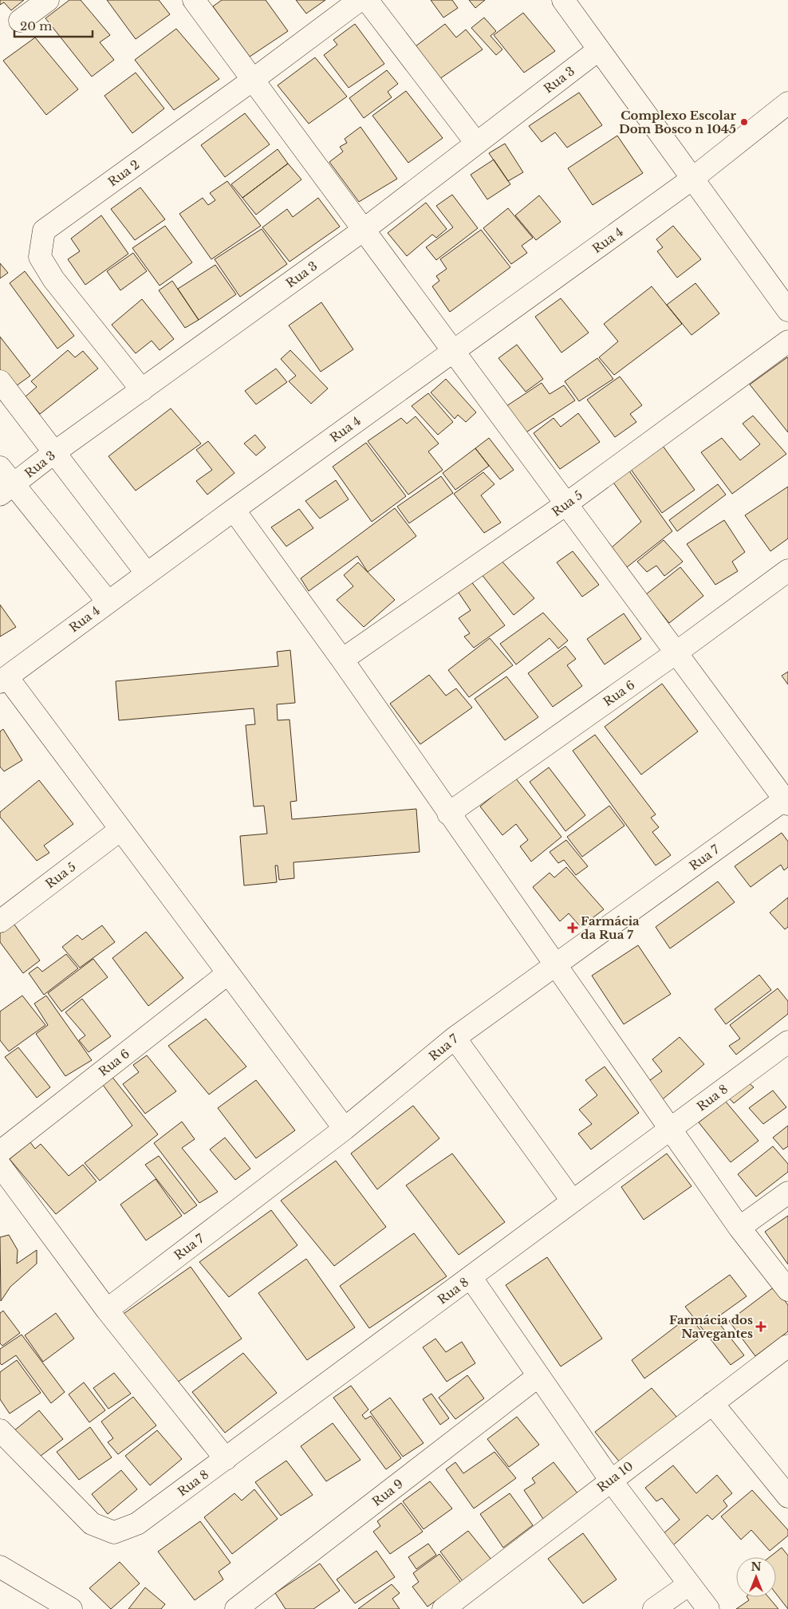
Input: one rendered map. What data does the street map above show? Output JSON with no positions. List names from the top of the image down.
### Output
{
  "streets": {
    "street": [
      "Rua 3",
      "Rua 2",
      "Rua 4",
      "Rua 5",
      "Rua 6",
      "Rua 7",
      "Rua 8",
      "Rua 10",
      "Rua 9"
    ]
  },
  "crossings": [
    ["Rua 3", "Rua 2"]
  ],
  "places": {
    "other": ["Complexo Escolar Dom Bosco n 1045"],
    "health": ["Farmácia da Rua 7", "Farmácia dos Navegantes"]
  },
  "scale_bar": "20 m",
  "north": "top"
}
